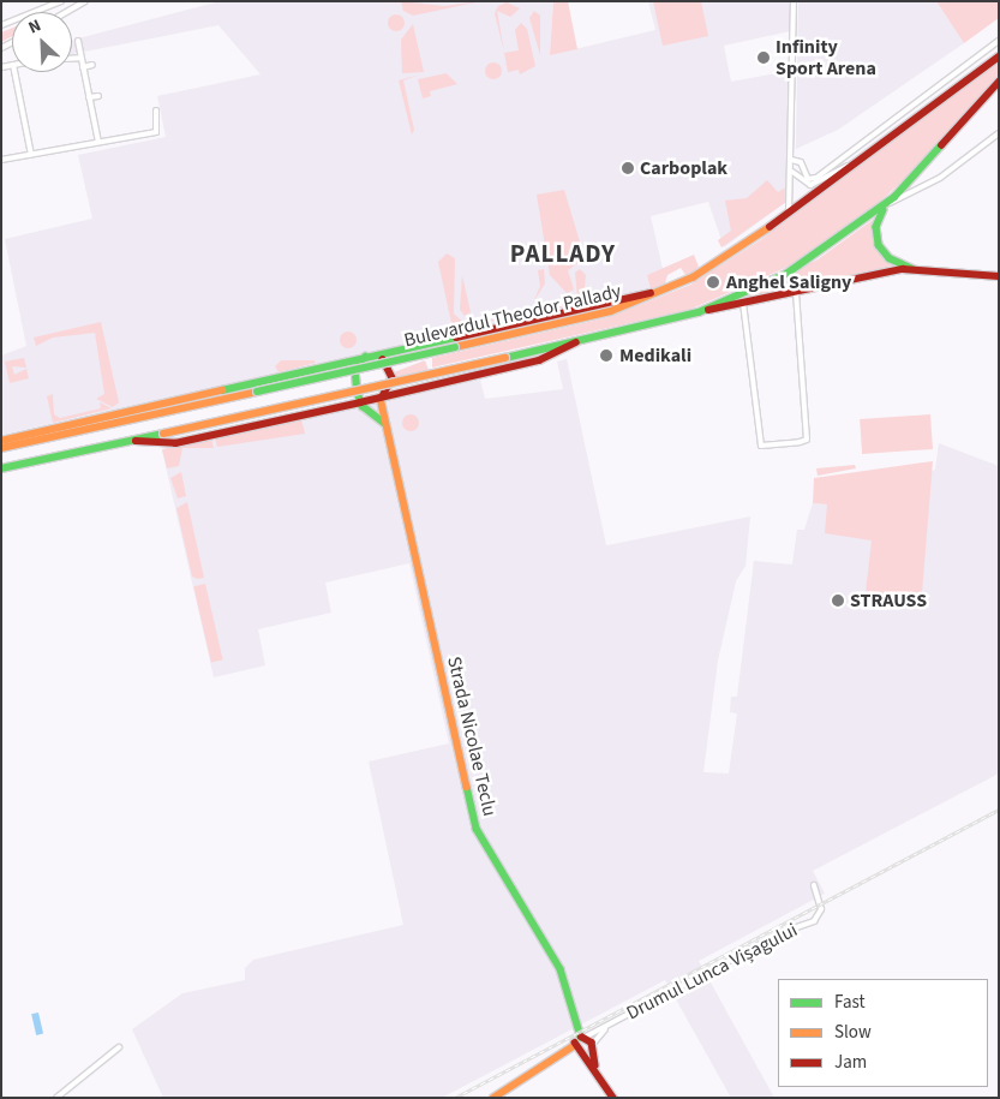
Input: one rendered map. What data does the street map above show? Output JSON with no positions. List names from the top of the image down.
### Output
{
  "streets": {
    "main road": ["Bulevardul Theodor Pallady", "Strada Nicolae Teclu"],
    "street": ["Drumul Lunca Vișagului"]
  },
  "crossings": [
    ["Bulevardul Theodor Pallady", "Strada Nicolae Teclu"],
    ["Strada Nicolae Teclu", "Drumul Lunca Vișagului"]
  ],
  "districts": ["PALLADY"],
  "places": [
    "Infinity Sport Arena",
    "Carboplak",
    "Anghel Saligny",
    "Medikali",
    "STRAUSS"
  ],
  "legend": ["Fast", "Slow", "Jam"],
  "north": "top left"
}
